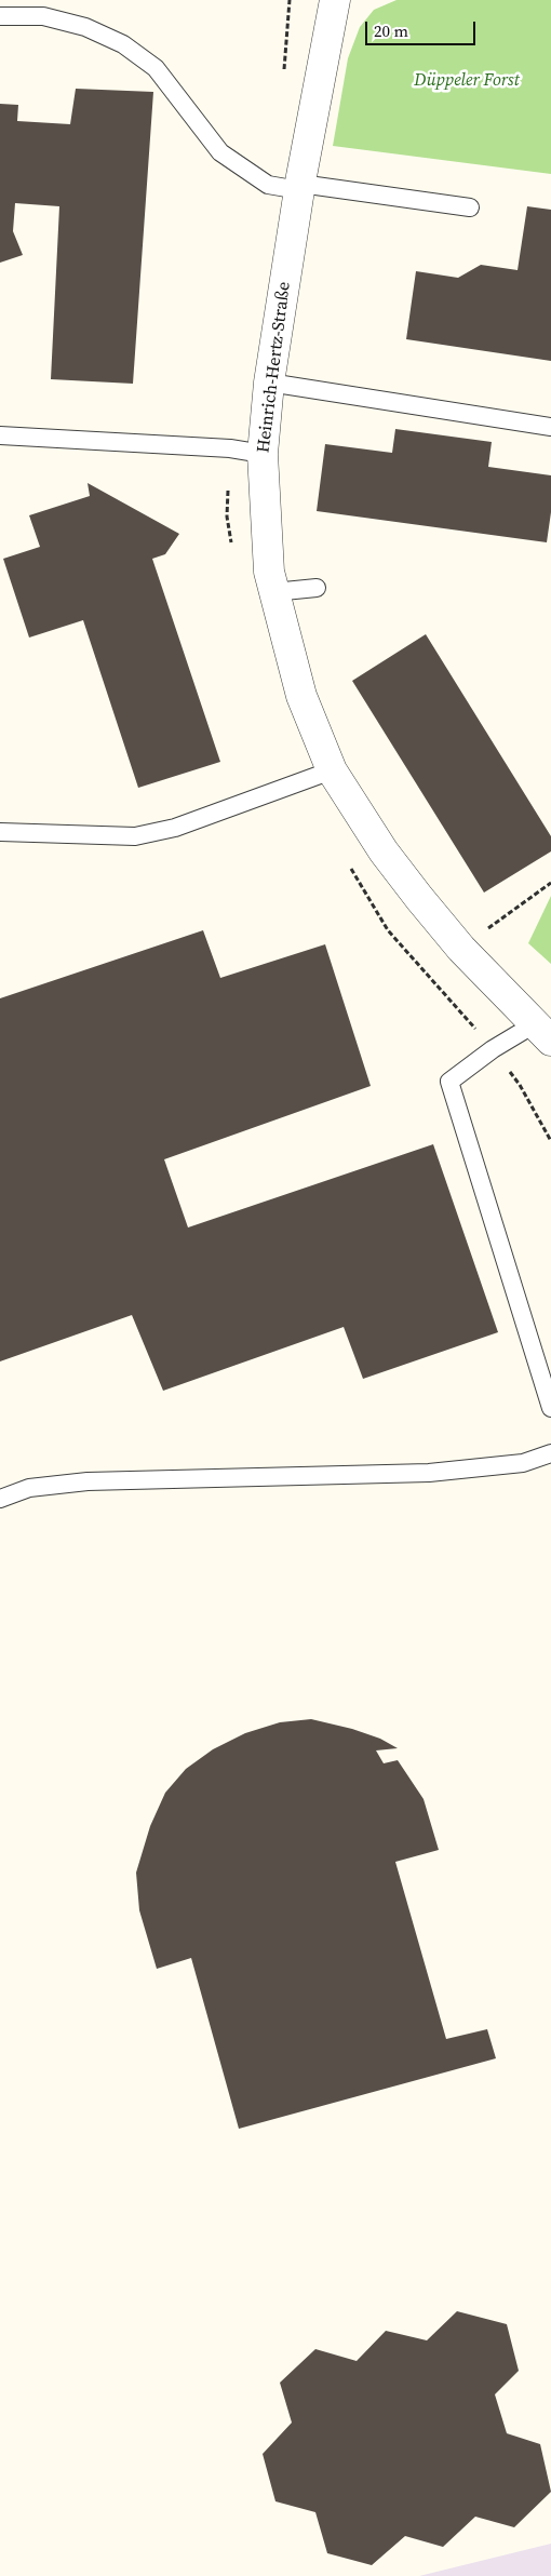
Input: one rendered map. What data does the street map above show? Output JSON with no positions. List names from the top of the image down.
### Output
{
  "streets": {
    "street": ["Heinrich-Hertz-Straße"]
  },
  "parks": ["Düppeler Forst"],
  "scale_bar": "20 m"
}
